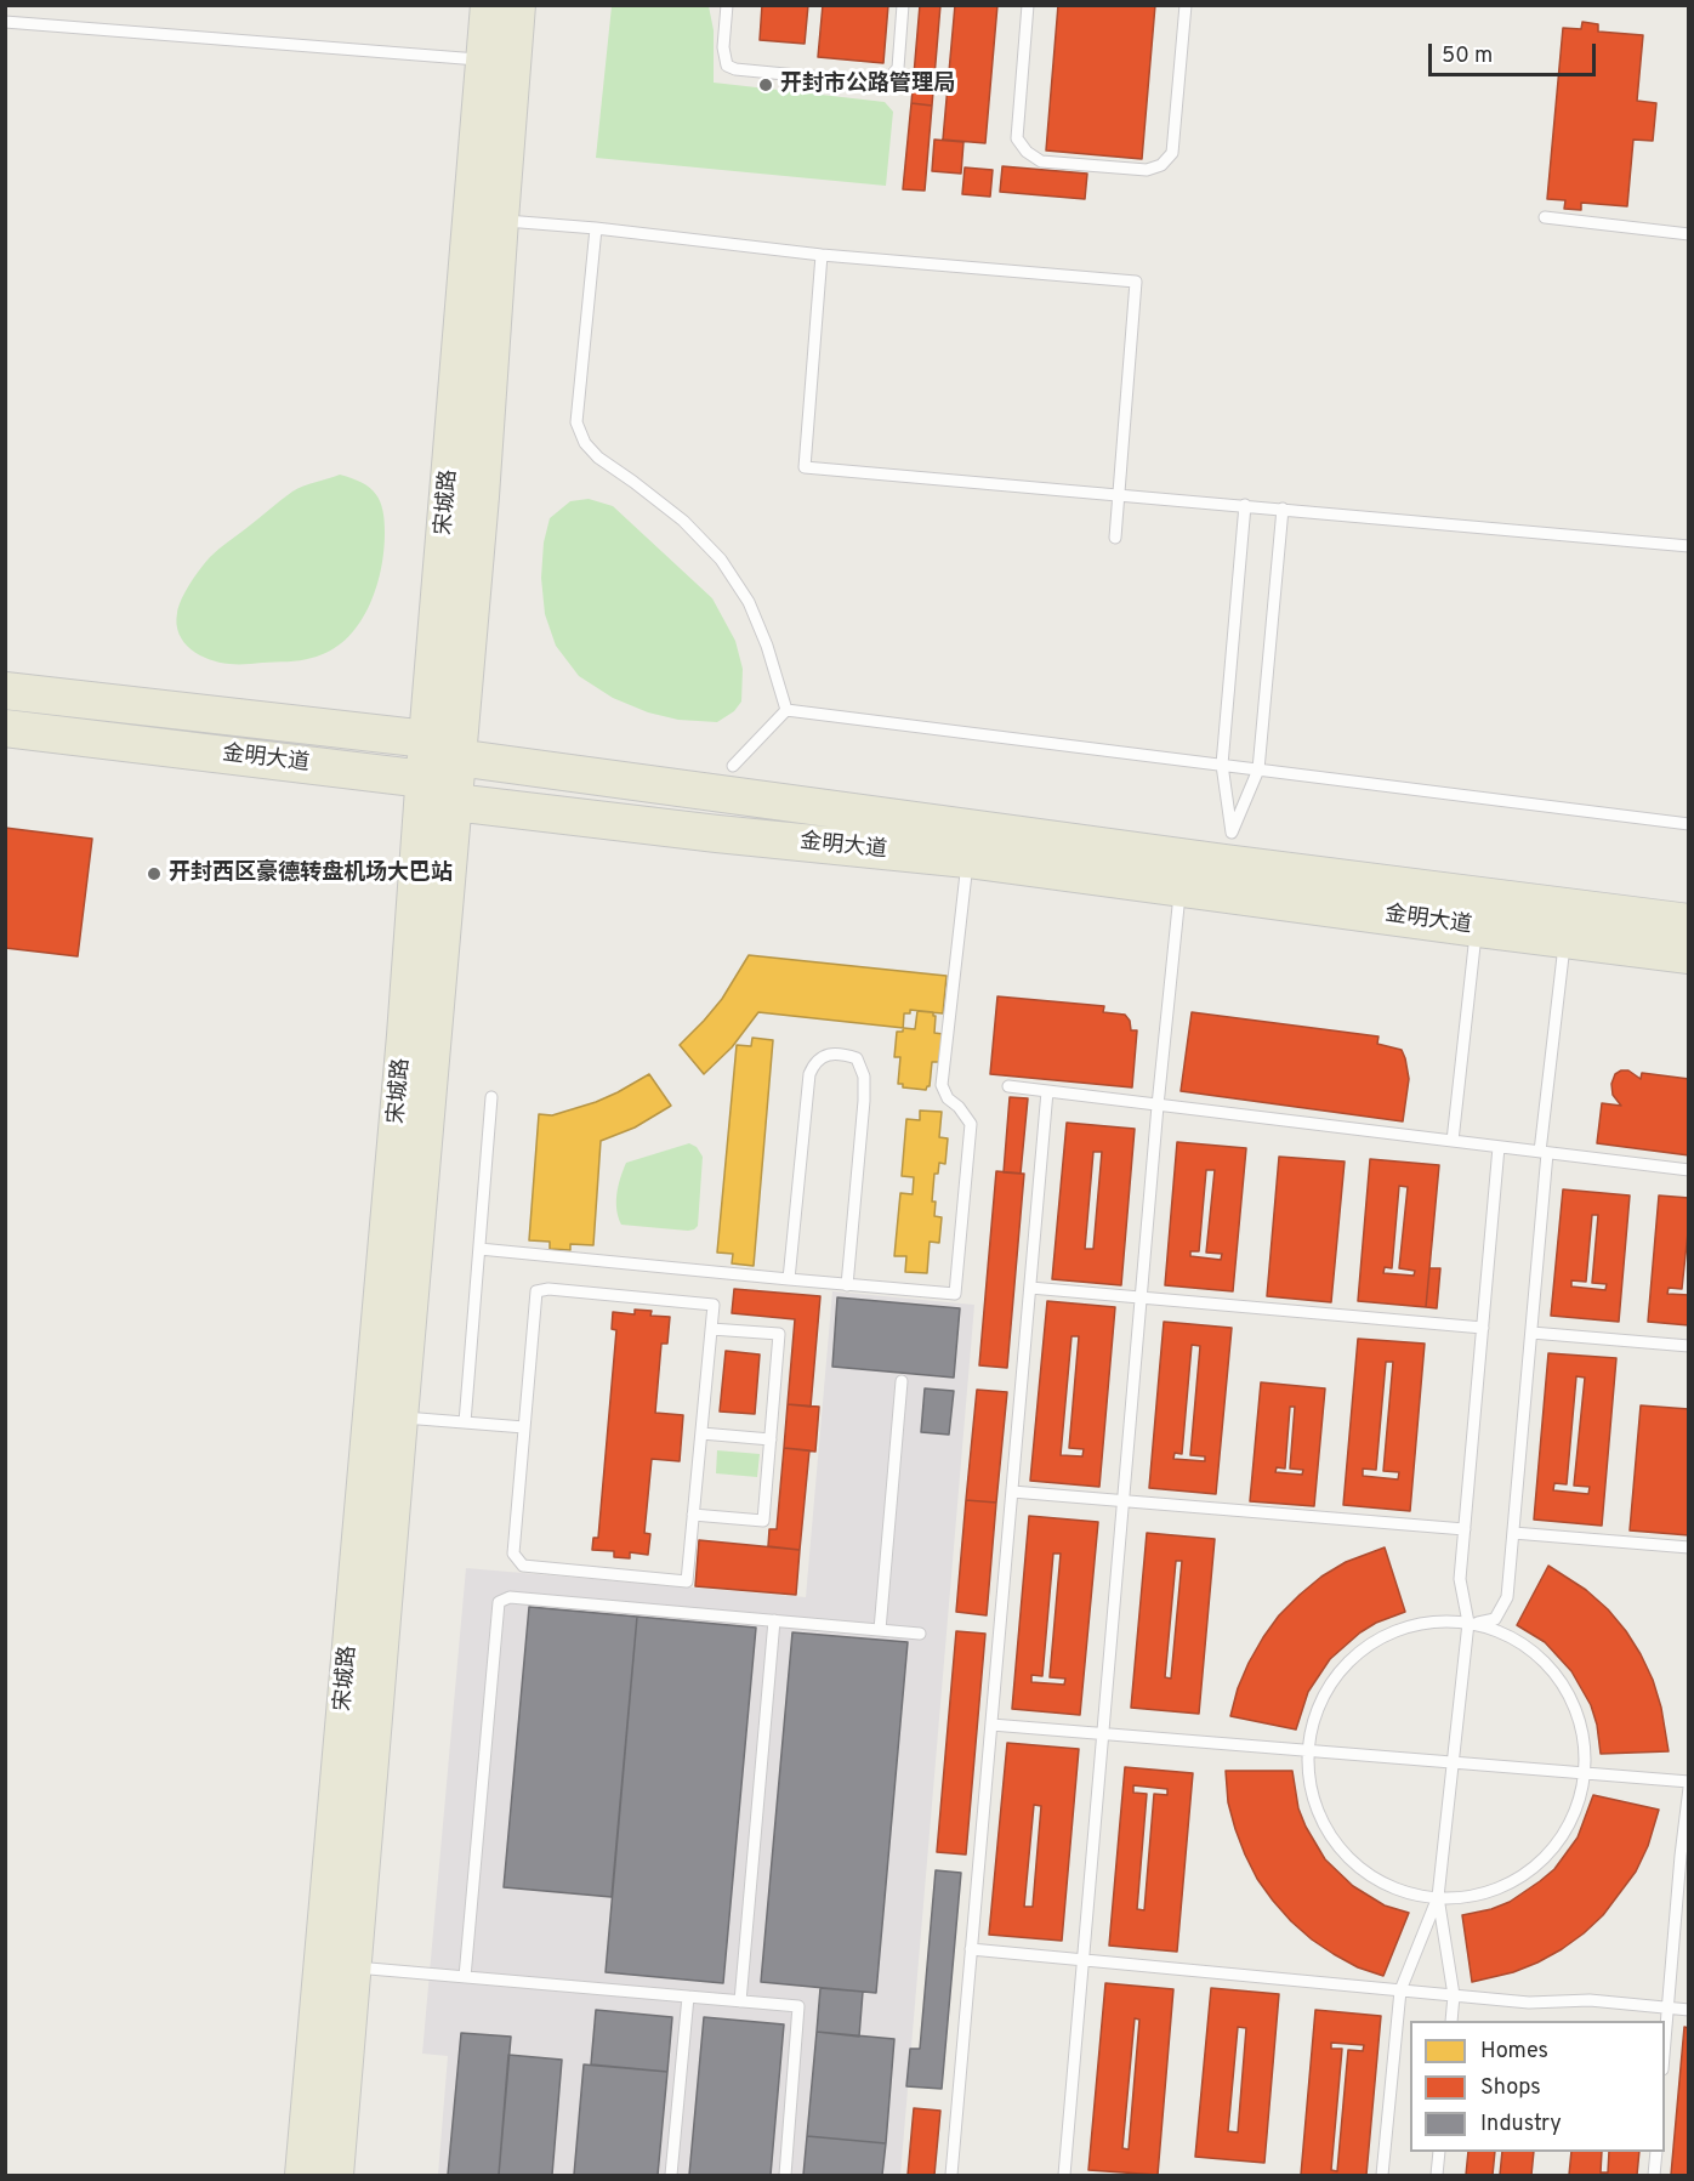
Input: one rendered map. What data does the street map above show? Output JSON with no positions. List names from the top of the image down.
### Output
{
  "streets": {
    "main road": ["宋城路", "金明大道"]
  },
  "crossings": [
    ["宋城路", "金明大道"]
  ],
  "places": ["开封市公路管理局", "开封西区豪德转盘机场大巴站"],
  "legend": ["Homes", "Shops", "Industry"],
  "scale_bar": "50 m"
}
